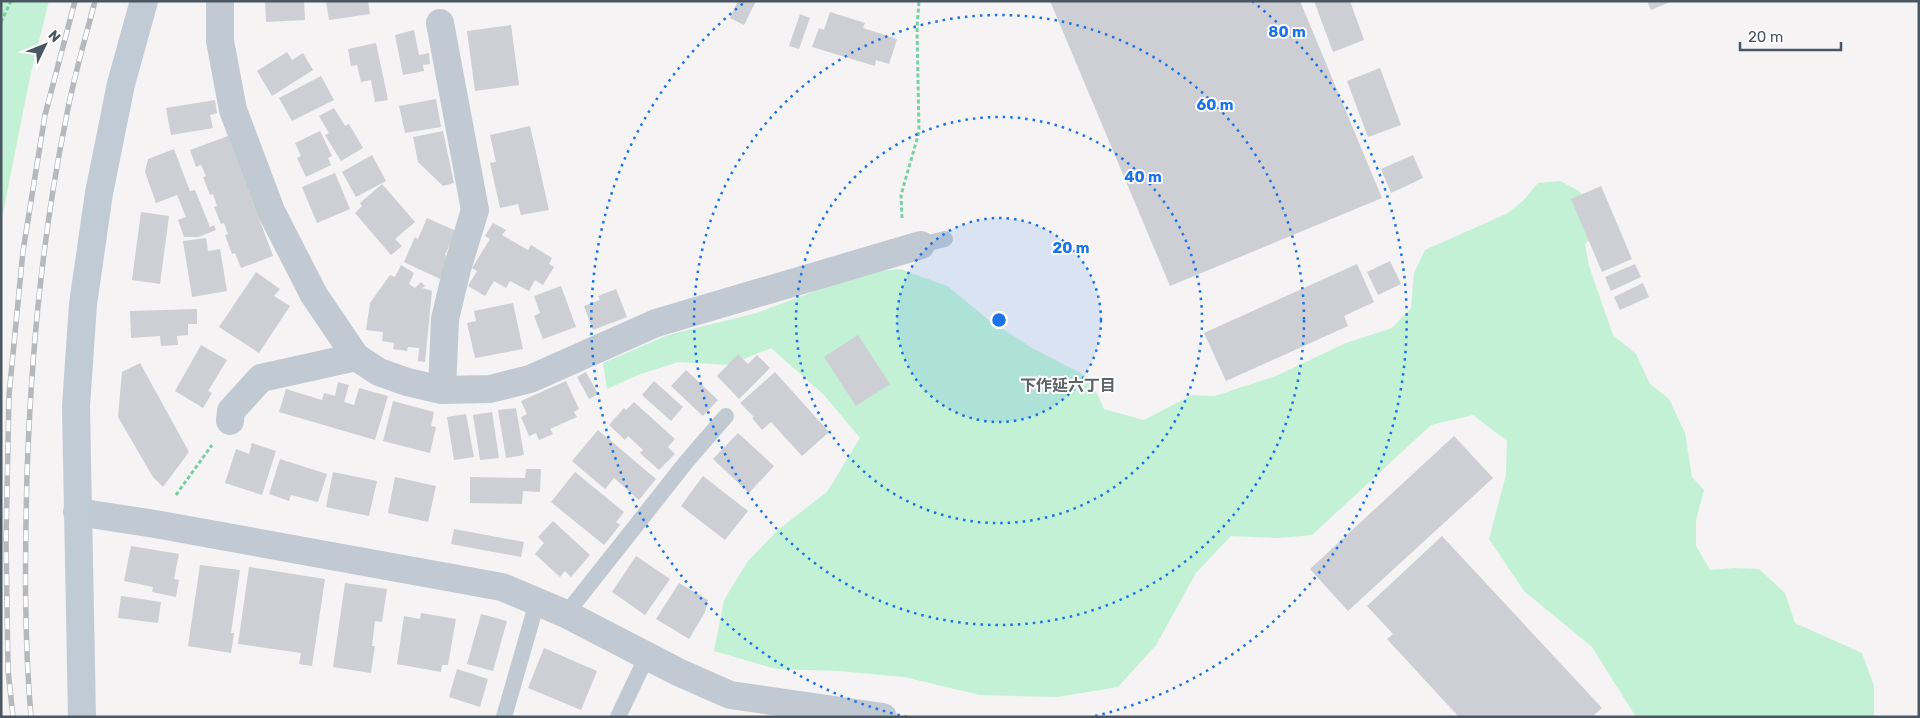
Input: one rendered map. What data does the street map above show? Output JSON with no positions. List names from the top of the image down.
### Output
{
  "districts": ["下作延六丁目"],
  "scale_bar": "20 m",
  "north": "top right",
  "rings": [
    "80 m",
    "60 m",
    "40 m",
    "20 m"
  ]
}
